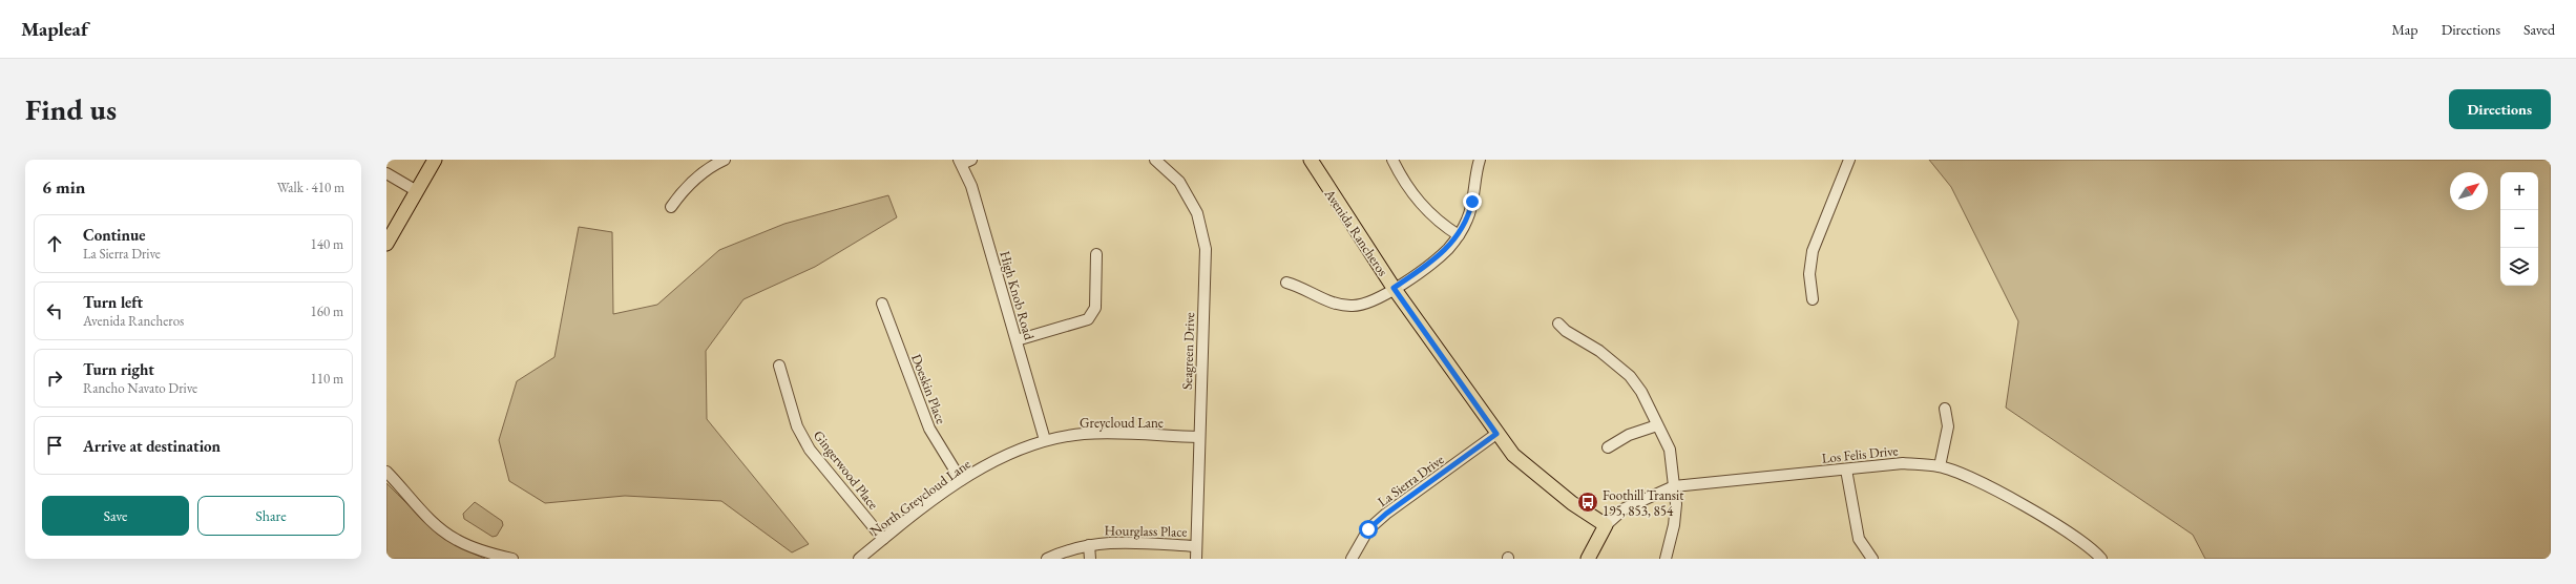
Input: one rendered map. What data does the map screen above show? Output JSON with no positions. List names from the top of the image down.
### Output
{
  "streets": {
    "main road": ["Avenida Rancheros"],
    "street": [
      "High Knob Road",
      "Seagreen Drive",
      "Doeskin Place",
      "Greycloud Lane",
      "Los Felis Drive",
      "Gingerwood Place",
      "La Sierra Drive",
      "North Greycloud Lane",
      "Hourglass Place"
    ]
  },
  "crossings": [
    ["Avenida Rancheros", "Los Felis Drive"],
    ["Avenida Rancheros", "La Sierra Drive"],
    ["High Knob Road", "Greycloud Lane"],
    ["High Knob Road", "North Greycloud Lane"],
    ["Seagreen Drive", "Greycloud Lane"],
    ["Seagreen Drive", "Hourglass Place"],
    ["Doeskin Place", "North Greycloud Lane"],
    ["Greycloud Lane", "North Greycloud Lane"],
    ["Gingerwood Place", "North Greycloud Lane"]
  ],
  "places": {
    "bus stop": ["Foothill Transit 195, 853, 854"]
  },
  "north": "top right",
  "page": {
    "header": "Mapleaf",
    "nav": ["Map", "Directions", "Saved"],
    "buttons": [
      "Directions",
      ["Save", "Share"]
    ],
    "title": "Find us",
    "heading": ["6 min", "Walk · 410 m"],
    "map_buttons": ["+", "−"],
    "list": [
      ["Continue", "La Sierra Drive", "140 m"],
      ["Turn left", "Avenida Rancheros", "160 m"],
      ["Turn right", "Rancho Navato Drive", "110 m"],
      "Arrive at destination"
    ]
  }
}
